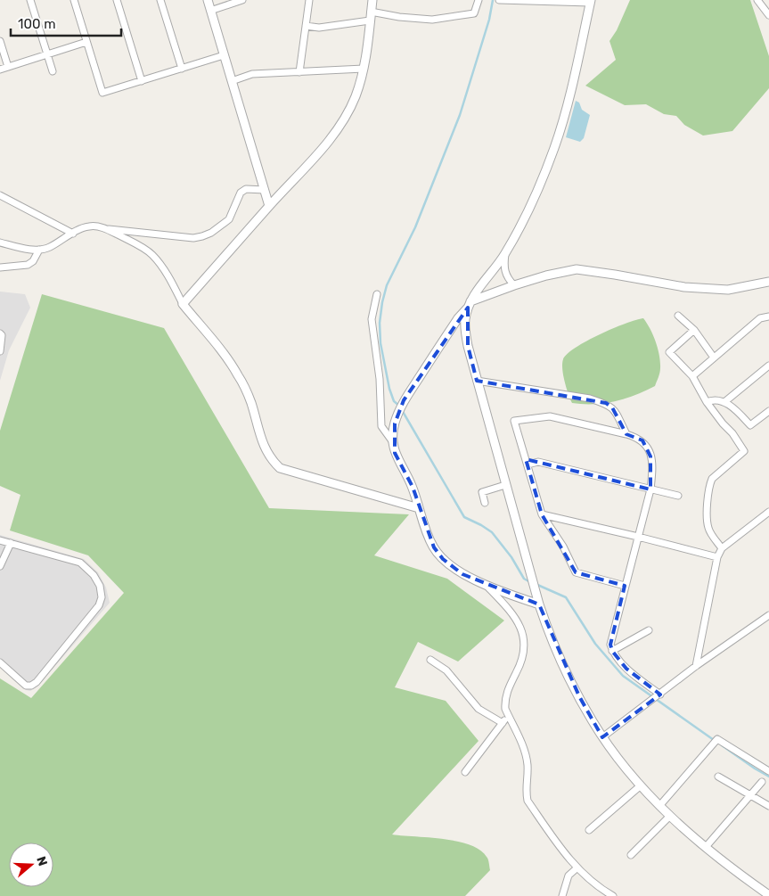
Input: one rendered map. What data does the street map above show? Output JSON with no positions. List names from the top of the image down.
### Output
{
  "scale_bar": "100 m",
  "north": "right"
}
